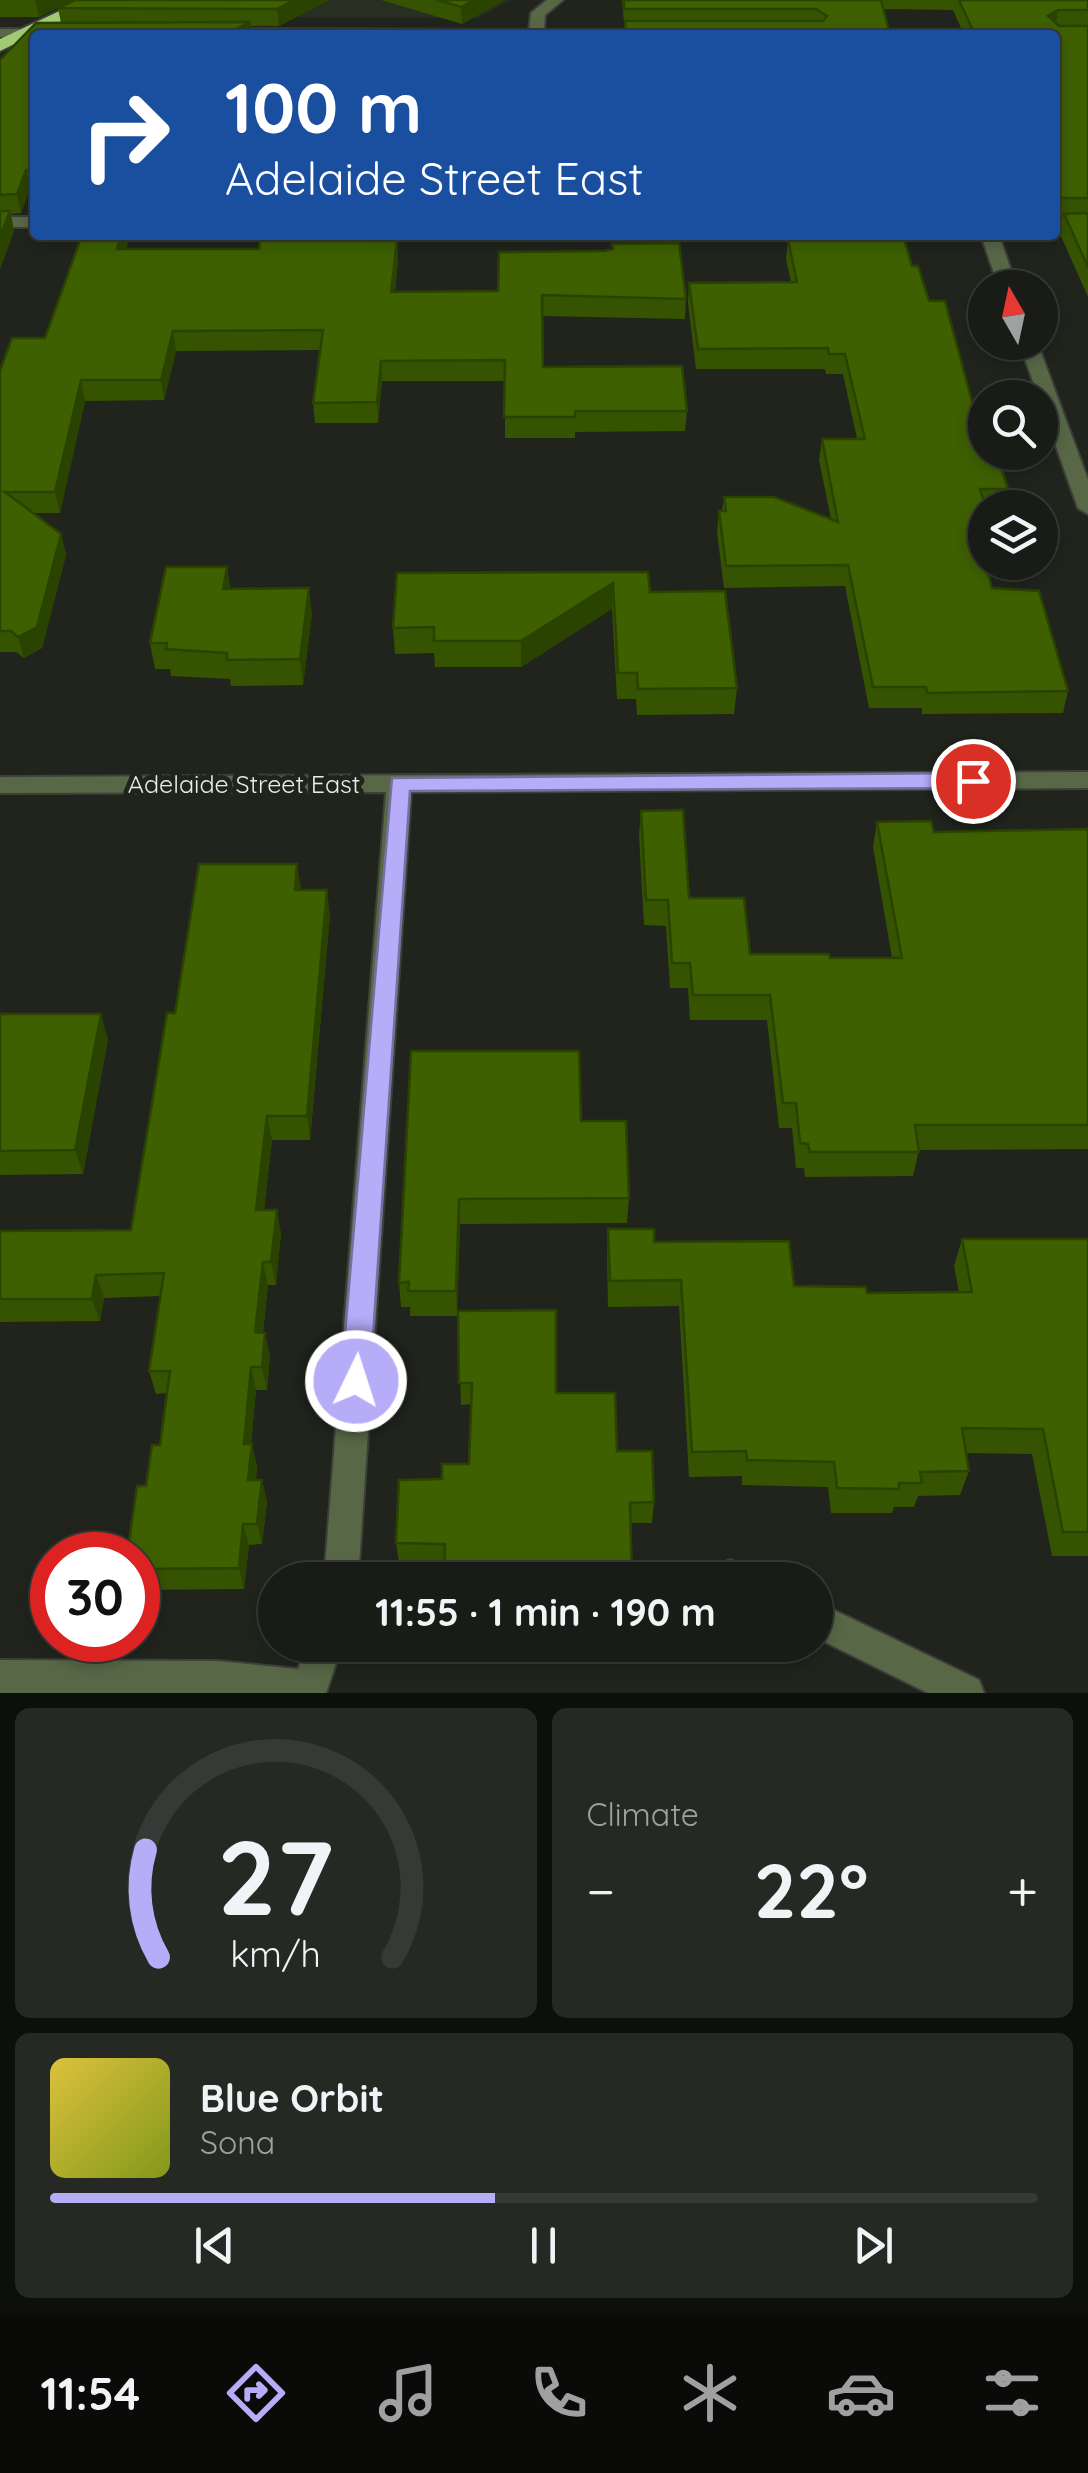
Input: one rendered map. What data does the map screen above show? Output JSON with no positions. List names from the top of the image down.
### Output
{
  "streets": {
    "street": ["Adelaide Street East"]
  },
  "north": "top",
  "page": {
    "turn": ["100 m", "Adelaide Street East"],
    "limit": "30",
    "trip": "11:55 · 1 min · 190 m",
    "tile": "Climate",
    "heat": ["−", "22°", "+"],
    "song": ["Blue Orbit", "Sona"],
    "tabs": "11:54",
    "gauge": ["27", "km/h"]
  }
}
